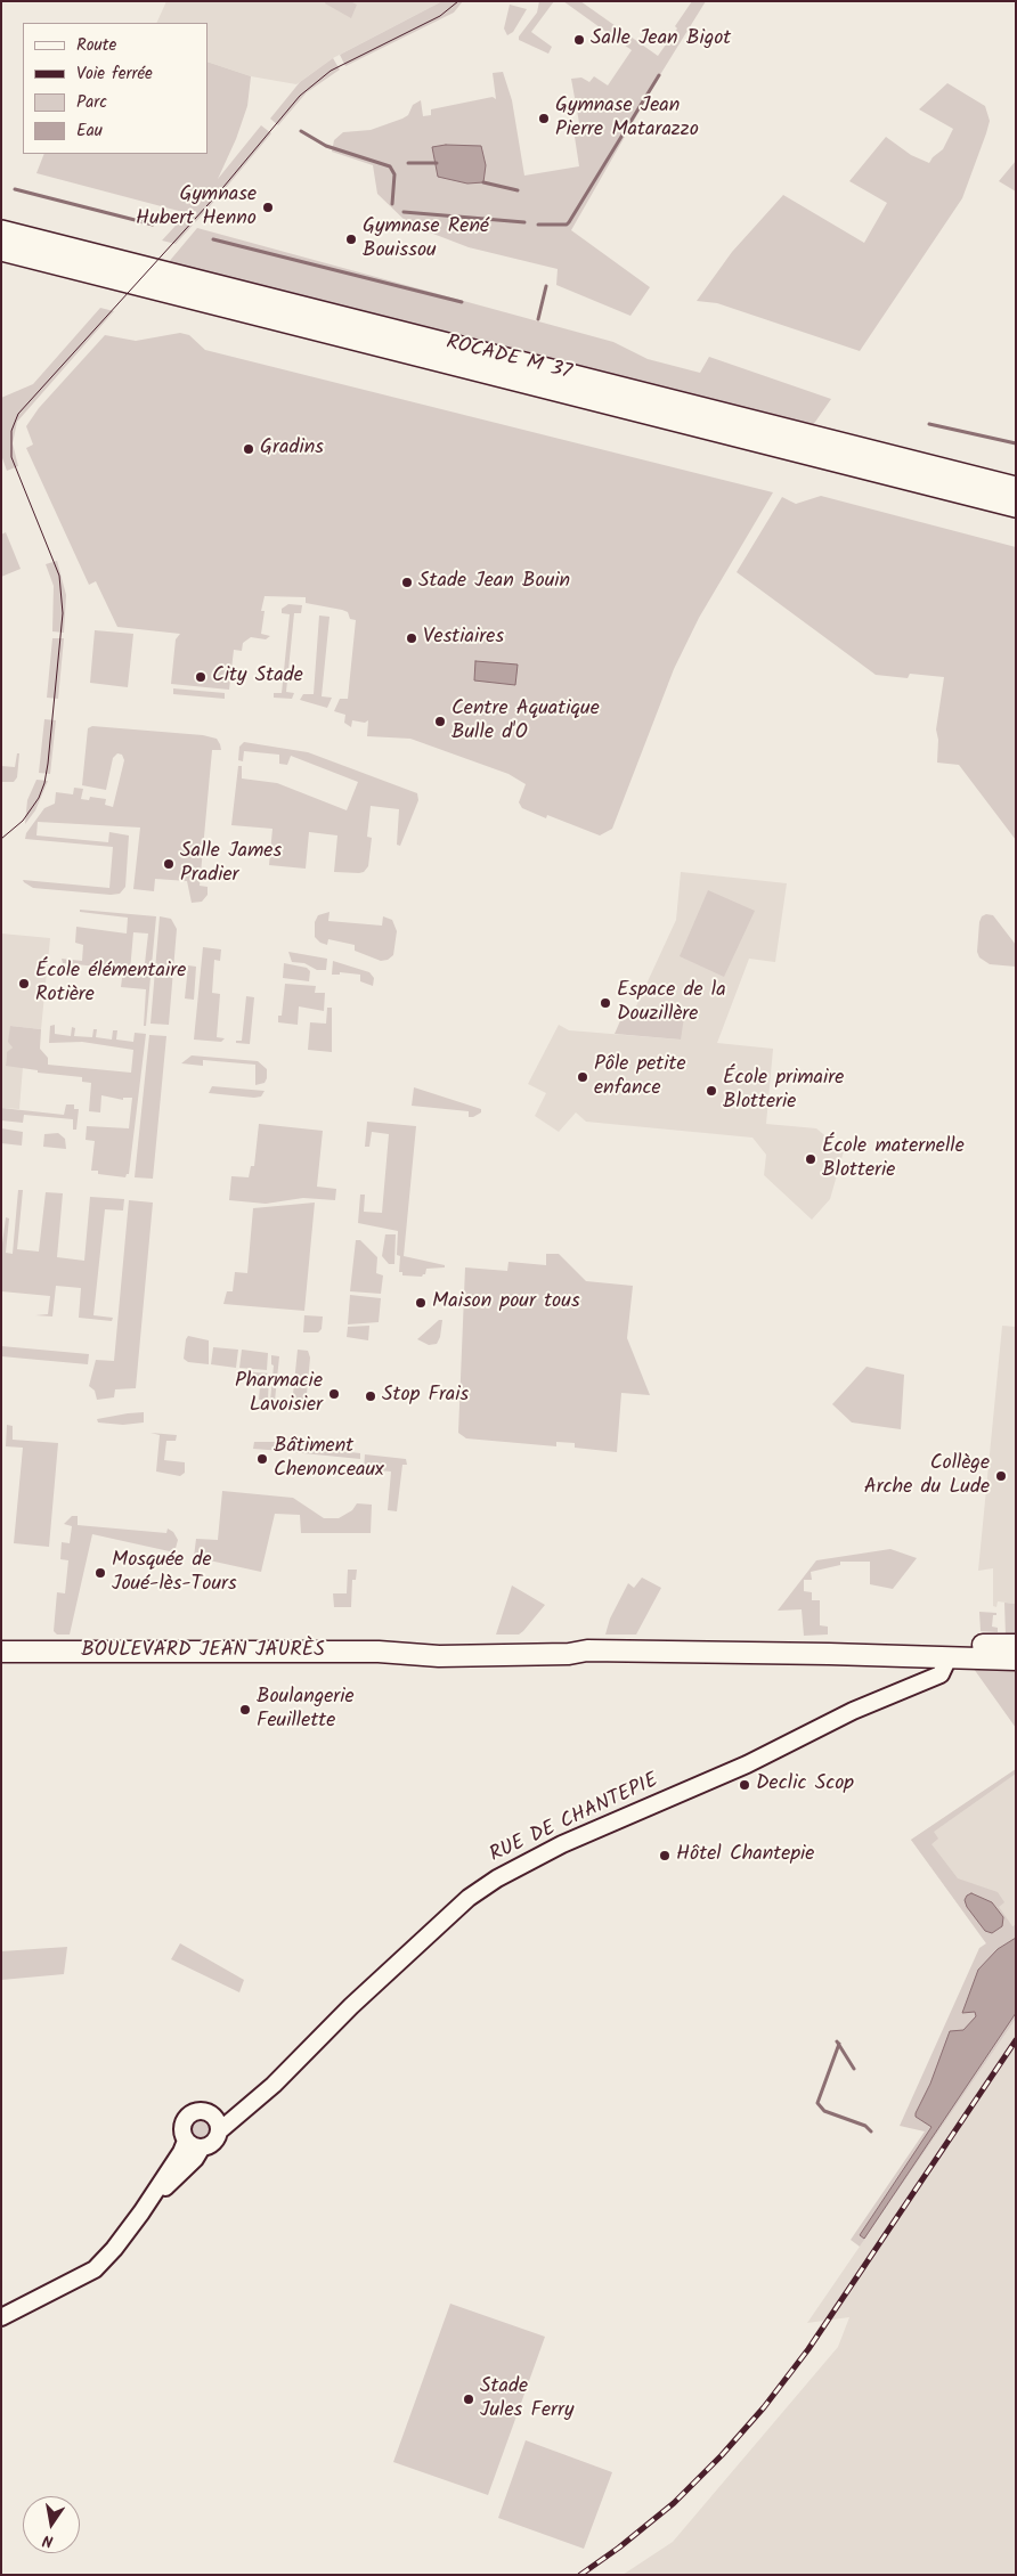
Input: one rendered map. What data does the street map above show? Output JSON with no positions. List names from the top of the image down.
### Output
{
  "streets": {
    "highway": ["ROCADE M 37"],
    "main road": ["BOULEVARD JEAN JAURÈS"],
    "street": ["RUE DE CHANTEPIE"]
  },
  "crossings": [
    ["BOULEVARD JEAN JAURÈS", "RUE DE CHANTEPIE"]
  ],
  "places": [
    "Salle Jean Bigot",
    "Gymnase Jean Pierre Matarazzo",
    "Gymnase Hubert Henno",
    "Gymnase René Bouissou",
    "Gradins",
    "Stade Jean Bouin",
    "Vestiaires",
    "City Stade",
    "Centre Aquatique Bulle d'O",
    "Salle James Pradier",
    "École élémentaire Rotière",
    "Espace de la Douzillère",
    "Pôle petite enfance",
    "École primaire Blotterie",
    "École maternelle Blotterie",
    "Maison pour tous",
    "Pharmacie Lavoisier",
    "Stop Frais",
    "Bâtiment Chenonceaux",
    "Collège Arche du Lude",
    "Mosquée de Joué-lès-Tours",
    "Boulangerie Feuillette",
    "Declic Scop",
    "Hôtel Chantepie",
    "Stade Jules Ferry"
  ],
  "legend": [
    "Route",
    "Voie ferrée",
    "Parc",
    "Eau"
  ],
  "north": "bottom"
}
